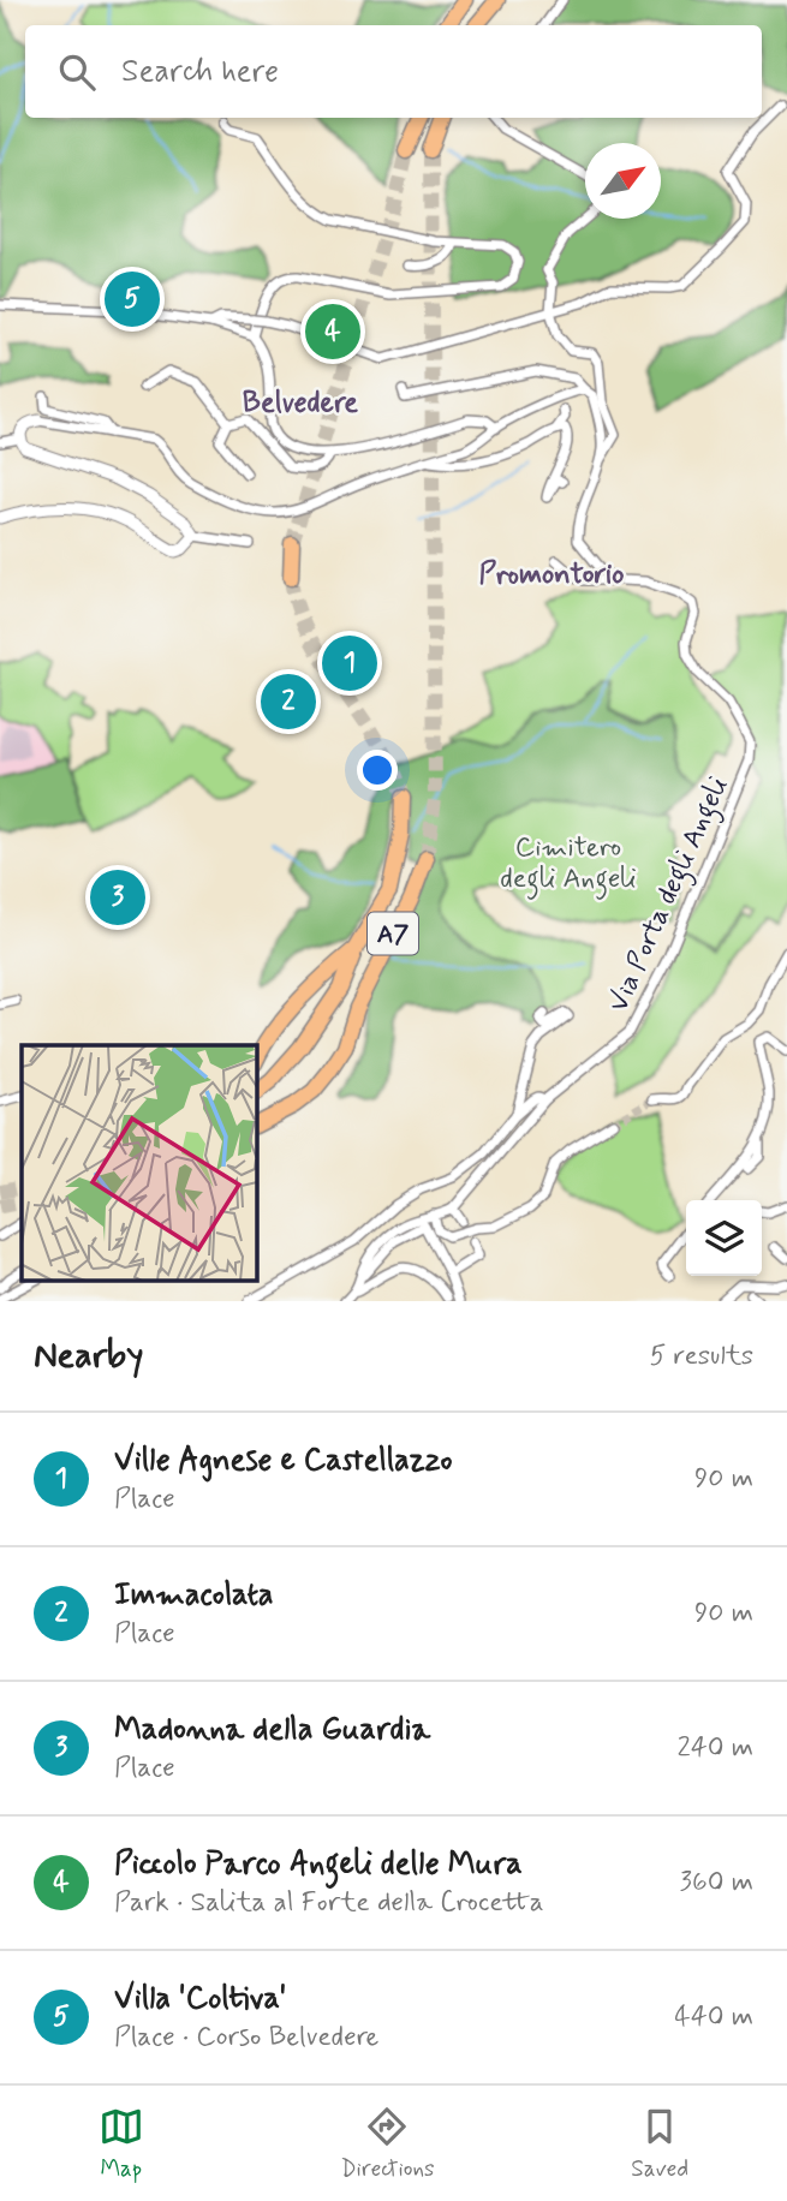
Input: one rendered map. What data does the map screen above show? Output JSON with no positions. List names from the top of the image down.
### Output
{
  "streets": {
    "highway": ["A7"],
    "street": ["Via Porta degli Angeli"]
  },
  "districts": ["Belvedere", "Promontorio"],
  "parks": ["Cimitero degli Angeli"],
  "north": "top right",
  "page": {
    "search": "Search here",
    "pins": [
      "5",
      "4",
      "1",
      "2",
      "3"
    ],
    "heading": ["Nearby", "5 results"],
    "list": [
      {
        "mark": "1",
        "name": "Ville Agnese e Castellazzo",
        "note": "Place",
        "value": "90 m"
      },
      {
        "mark": "2",
        "name": "Immacolata",
        "note": "Place",
        "value": "90 m"
      },
      {
        "mark": "3",
        "name": "Madonna della Guardia",
        "note": "Place",
        "value": "240 m"
      },
      {
        "mark": "4",
        "name": "Piccolo Parco Angeli delle Mura",
        "note": "Park · Salita al Forte della Crocetta",
        "value": "360 m"
      },
      {
        "mark": "5",
        "name": "Villa 'Coltiva'",
        "note": "Place · Corso Belvedere",
        "value": "440 m"
      }
    ],
    "nav": ["Map", "Directions", "Saved"]
  }
}
